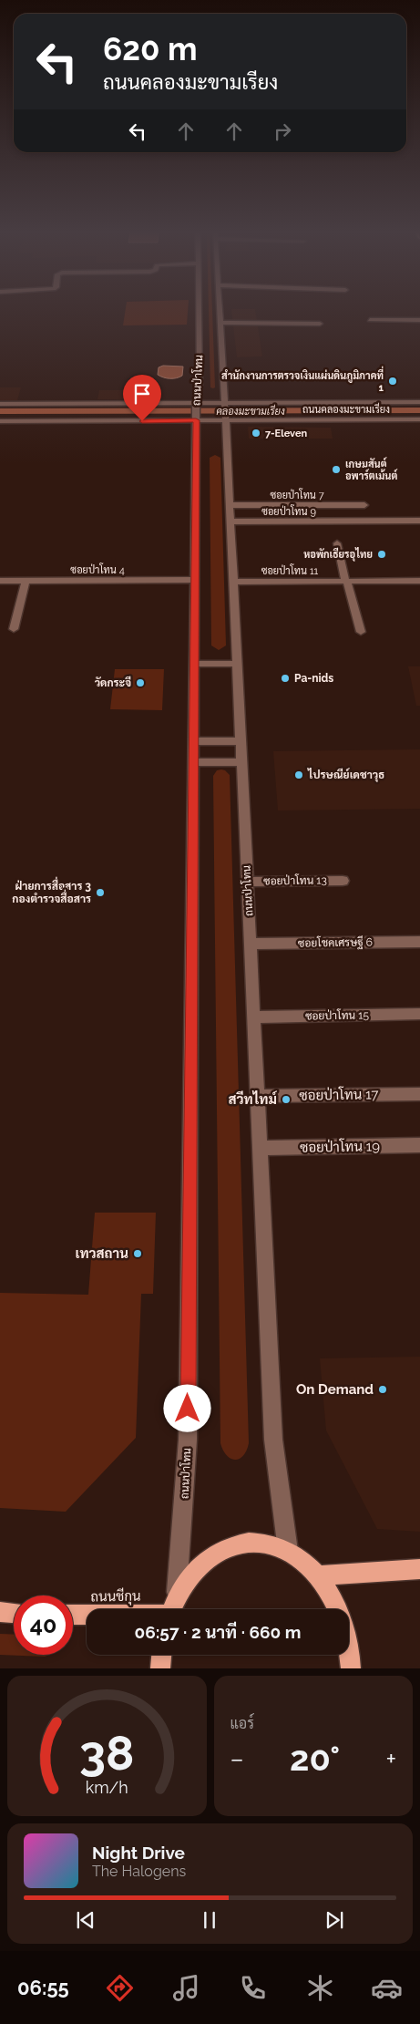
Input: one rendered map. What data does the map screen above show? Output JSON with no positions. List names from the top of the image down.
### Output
{
  "streets": {
    "main road": ["ถนนชีกุน"],
    "street": [
      "ถนนป่าโทน",
      "ถนนคลองมะขามเรียง",
      "ซอยป่าโทน 7",
      "ซอยป่าโทน 9",
      "ซอยป่าโทน 4",
      "ซอยป่าโทน 11",
      "ซอยป่าโทน 13",
      "ซอยโชคเศรษฐี 6",
      "ซอยป่าโทน 15",
      "ซอยป่าโทน 17",
      "ซอยป่าโทน 19"
    ]
  },
  "crossings": [
    ["ถนนป่าโทน", "ถนนคลองมะขามเรียง"],
    ["ถนนป่าโทน", "ซอยป่าโทน 7"],
    ["ถนนป่าโทน", "ซอยป่าโทน 9"],
    ["ถนนป่าโทน", "ซอยป่าโทน 4"],
    ["ถนนป่าโทน", "ซอยป่าโทน 11"],
    ["ถนนป่าโทน", "ซอยป่าโทน 13"],
    ["ถนนป่าโทน", "ซอยโชคเศรษฐี 6"],
    ["ถนนป่าโทน", "ซอยป่าโทน 15"],
    ["ถนนป่าโทน", "ซอยป่าโทน 17"],
    ["ถนนป่าโทน", "ซอยป่าโทน 19"]
  ],
  "water": ["คลองมะขามเรียง"],
  "places": [
    "สำนักงานการตรวจเงินแผ่นดินภูมิภาคที่ 1",
    "7-Eleven",
    "เกษมสันต์ อพาร์ตเม้นต์",
    "หอพักเธียรอุไทย",
    "Pa-nids",
    "วัดกระจี",
    "ไปรษณีย์เดชาวุธ",
    "ฝ่ายการสื่อสาร 3 กองตำรวจสื่อสาร",
    "สวีทไทม์",
    "เทวสถาน",
    "On Demand"
  ],
  "page": {
    "turn": ["620 m", "ถนนคลองมะขามเรียง"],
    "limit": "40",
    "trip": "06:57 · 2 นาที · 660 m",
    "tile": "แอร์",
    "heat": ["−", "20°", "+"],
    "song": ["Night Drive", "The Halogens"],
    "tabs": "06:55",
    "gauge": ["38", "km/h"]
  }
}
